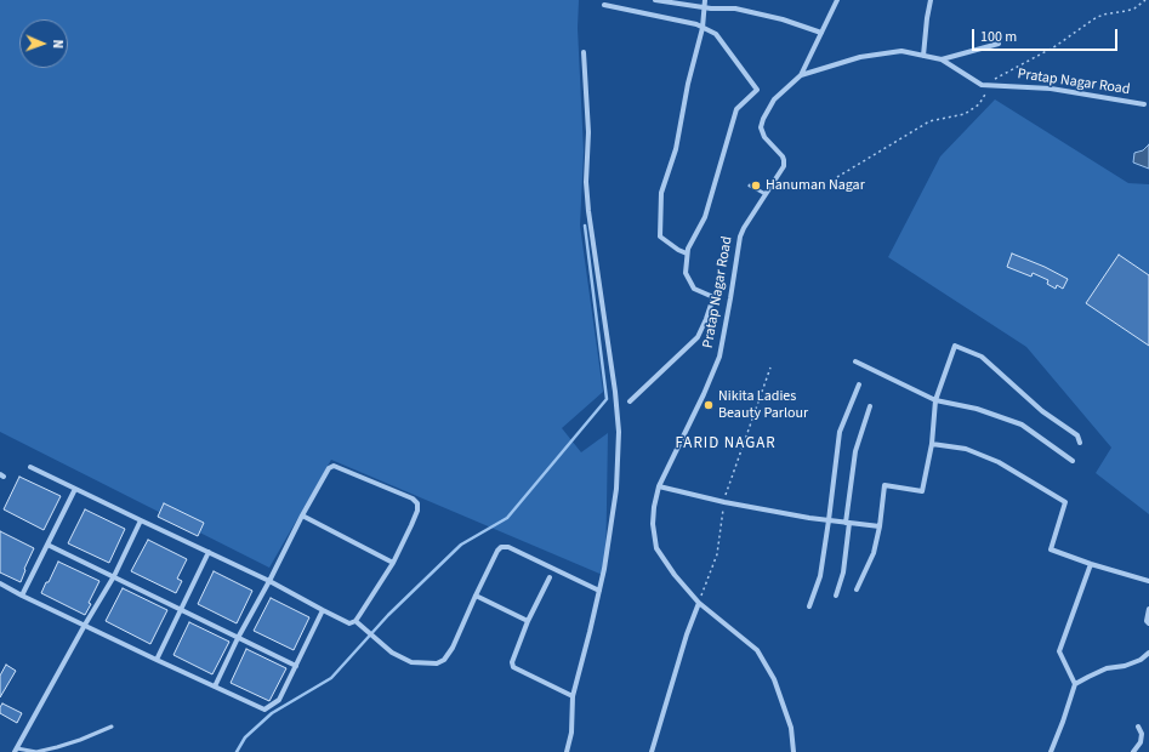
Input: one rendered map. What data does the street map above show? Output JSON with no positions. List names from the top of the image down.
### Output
{
  "streets": {
    "street": ["Pratap Nagar Road"]
  },
  "districts": ["FARID NAGAR"],
  "places": ["Hanuman Nagar", "Nikita Ladies Beauty Parlour"],
  "scale_bar": "100 m",
  "north": "right"
}
